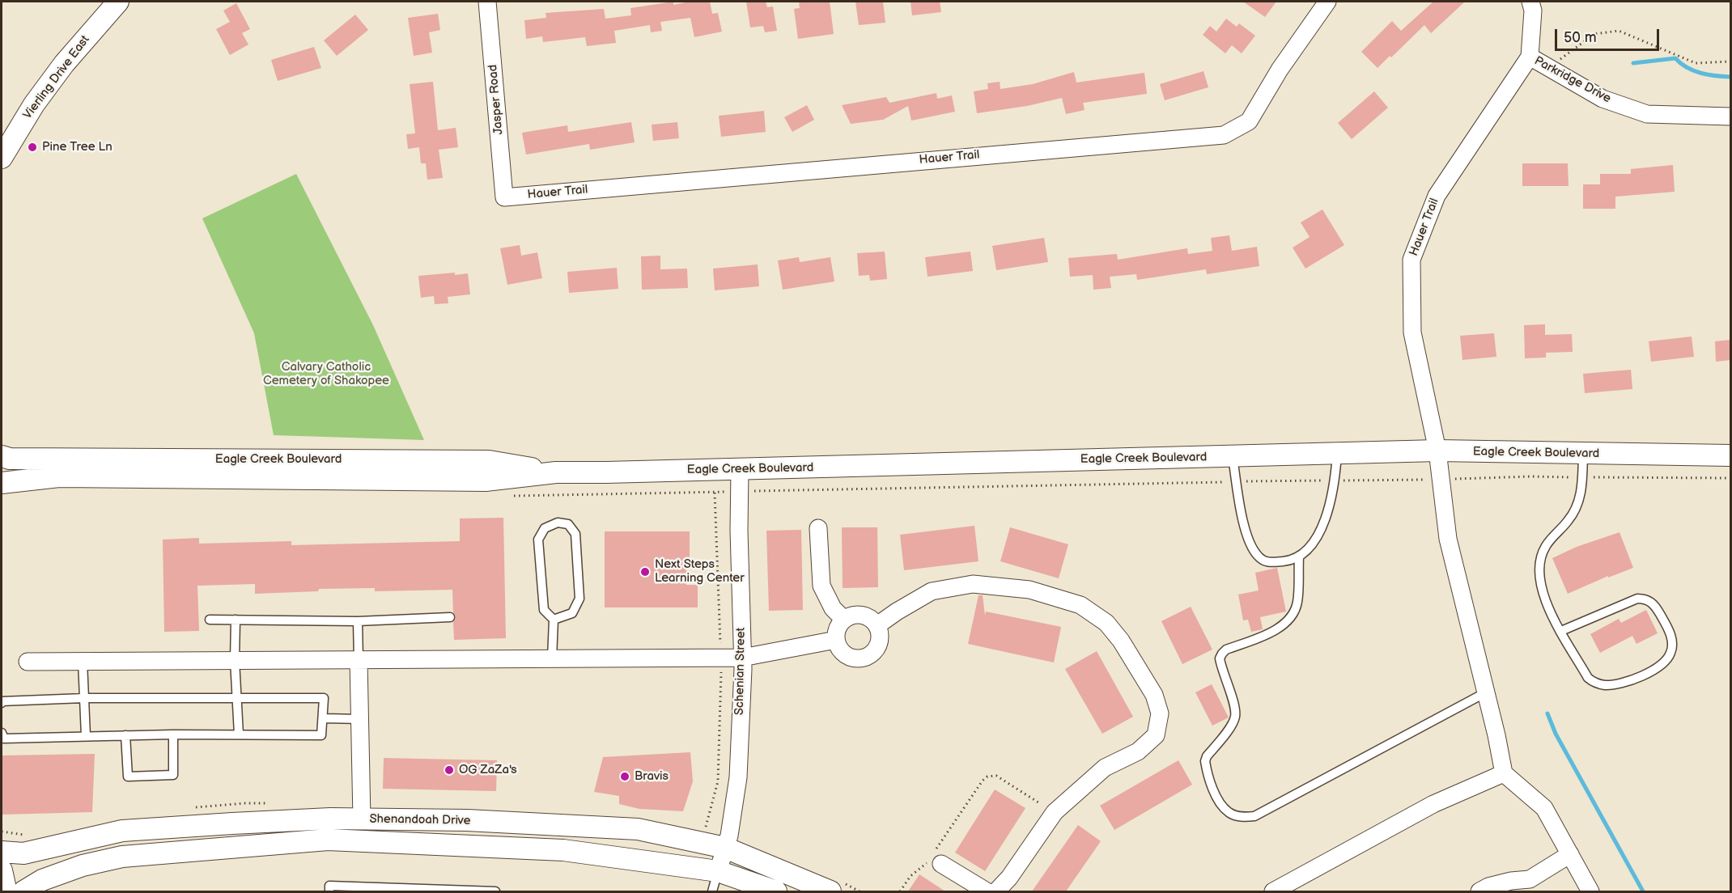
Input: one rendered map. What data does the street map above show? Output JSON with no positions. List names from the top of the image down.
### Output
{
  "streets": {
    "street": [
      "Vierling Drive East",
      "Parkridge Drive",
      "Jasper Road",
      "Hauer Trail",
      "Eagle Creek Boulevard",
      "Schenian Street",
      "Shenandoah Drive"
    ]
  },
  "crossings": [
    ["Parkridge Drive", "Hauer Trail"],
    ["Jasper Road", "Hauer Trail"],
    ["Hauer Trail", "Eagle Creek Boulevard"],
    ["Eagle Creek Boulevard", "Schenian Street"],
    ["Schenian Street", "Shenandoah Drive"]
  ],
  "parks": ["Calvary Catholic Cemetery of Shakopee"],
  "places": [
    "Pine Tree Ln",
    "Next Steps Learning Center",
    "OG ZaZa's",
    "Bravis"
  ],
  "scale_bar": "50 m"
}
